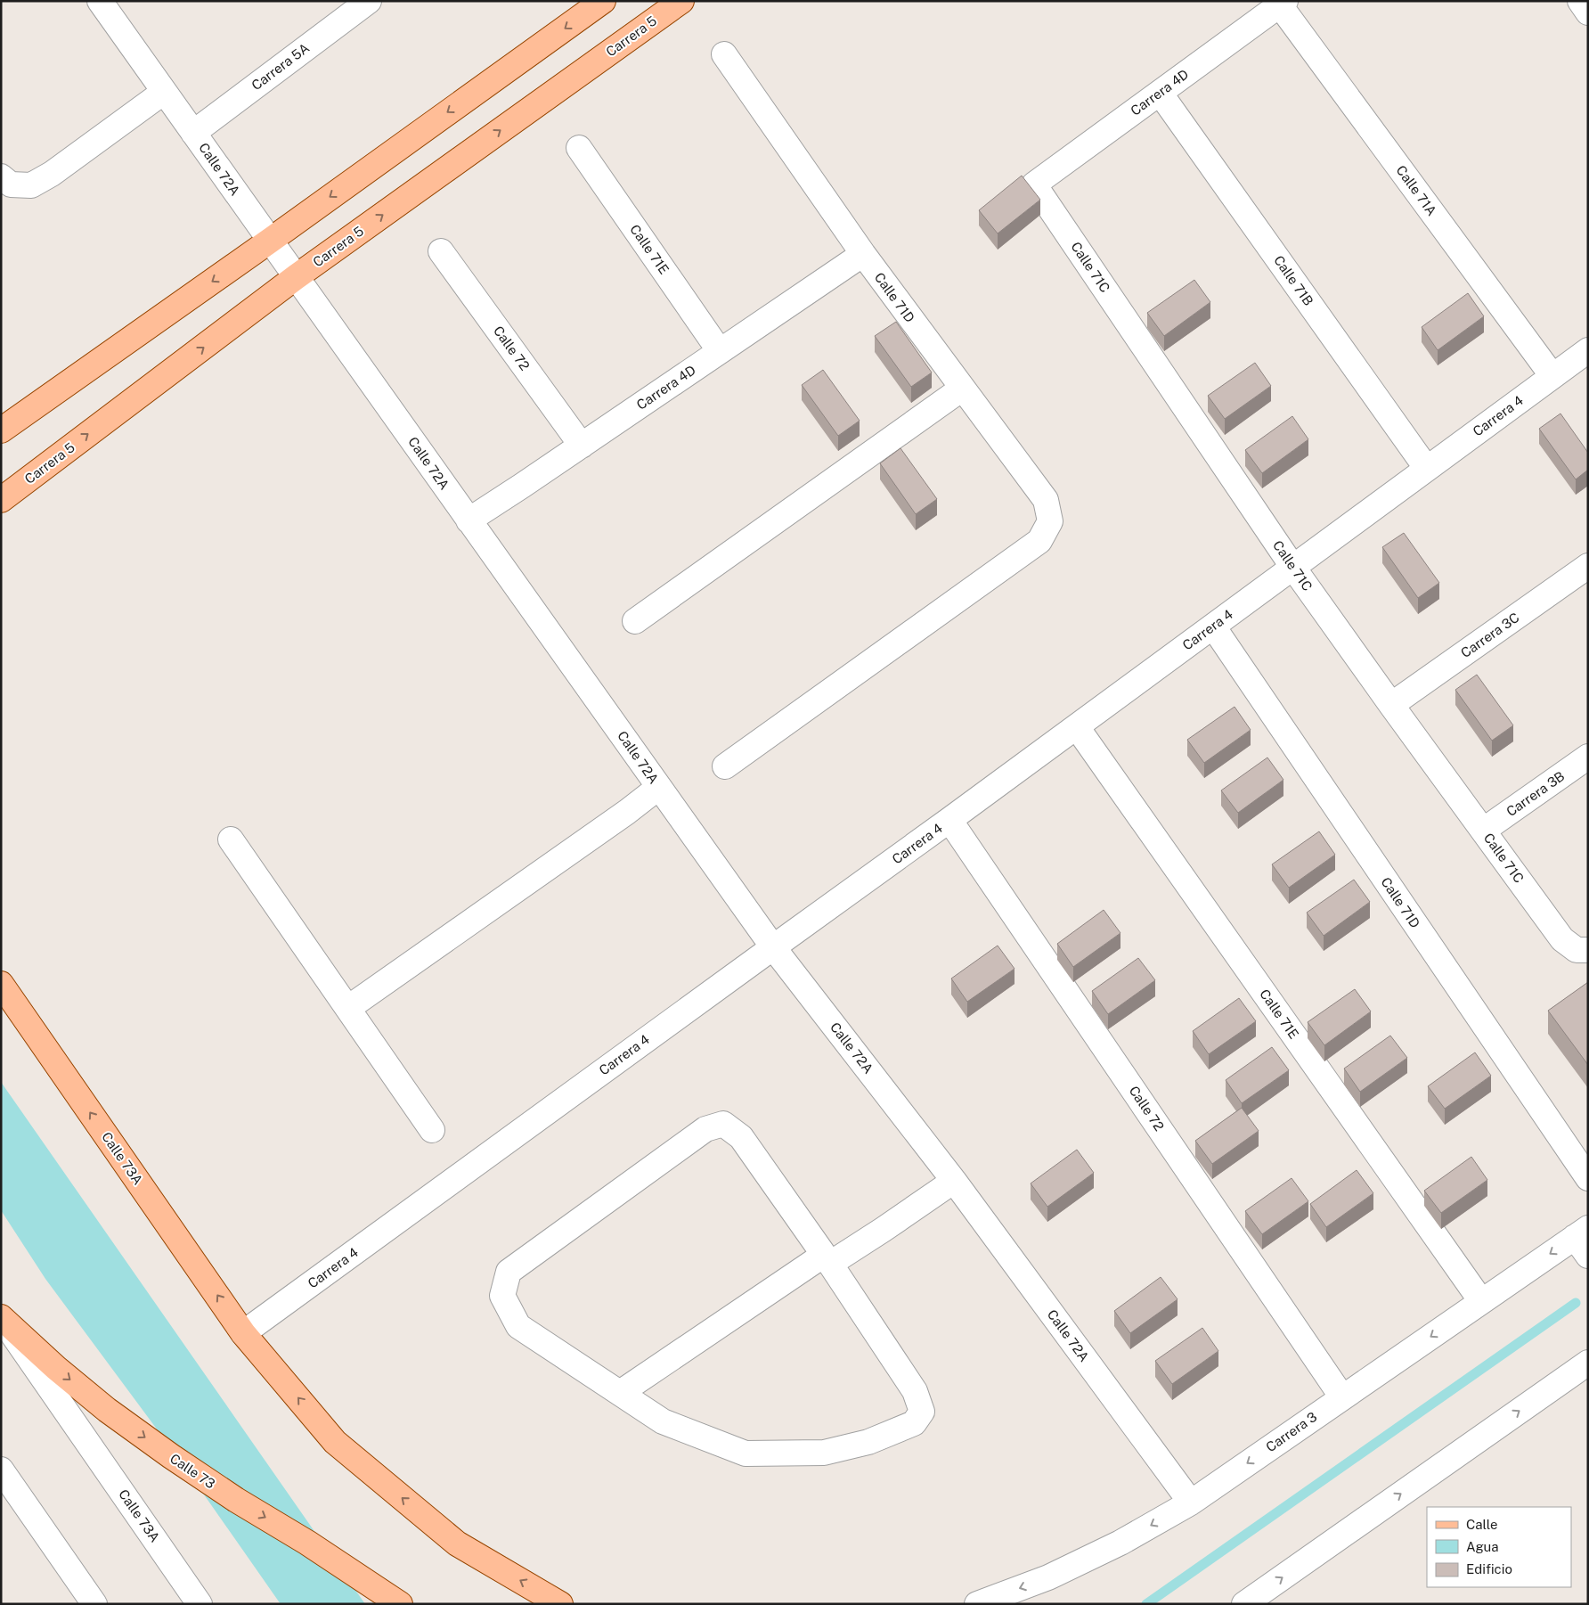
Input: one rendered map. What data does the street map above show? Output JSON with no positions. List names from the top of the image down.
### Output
{
  "streets": {
    "main road": ["Carrera 5", "Calle 73A", "Calle 73"],
    "street": [
      "Carrera 5A",
      "Carrera 4D",
      "Calle 72A",
      "Calle 71A",
      "Calle 71E",
      "Calle 71C",
      "Calle 71B",
      "Calle 71D",
      "Calle 72",
      "Carrera 4",
      "Carrera 3C",
      "Carrera 3B",
      "Carrera 3"
    ]
  },
  "crossings": [
    ["Carrera 5", "Calle 72A"],
    ["Carrera 5A", "Calle 72A"],
    ["Carrera 4D", "Calle 72A"],
    ["Carrera 4D", "Calle 71A"],
    ["Carrera 4D", "Calle 71E"],
    ["Carrera 4D", "Calle 71C"],
    ["Carrera 4D", "Calle 71B"],
    ["Carrera 4D", "Calle 71D"],
    ["Carrera 4D", "Calle 72"],
    ["Calle 72A", "Carrera 4"],
    ["Calle 72A", "Carrera 3"],
    ["Calle 71A", "Carrera 4"],
    ["Calle 71E", "Carrera 4"],
    ["Calle 71E", "Carrera 3"],
    ["Calle 71C", "Carrera 4"],
    ["Calle 71C", "Carrera 3C"],
    ["Calle 71C", "Carrera 3B"],
    ["Calle 71B", "Carrera 4"],
    ["Calle 71D", "Carrera 4"],
    ["Calle 72", "Carrera 4"],
    ["Calle 72", "Carrera 3"],
    ["Carrera 4", "Calle 73A"],
    ["Calle 73A", "Calle 73"]
  ],
  "one_way": ["Calle 73A"],
  "legend": ["Calle", "Agua", "Edificio"]
}
